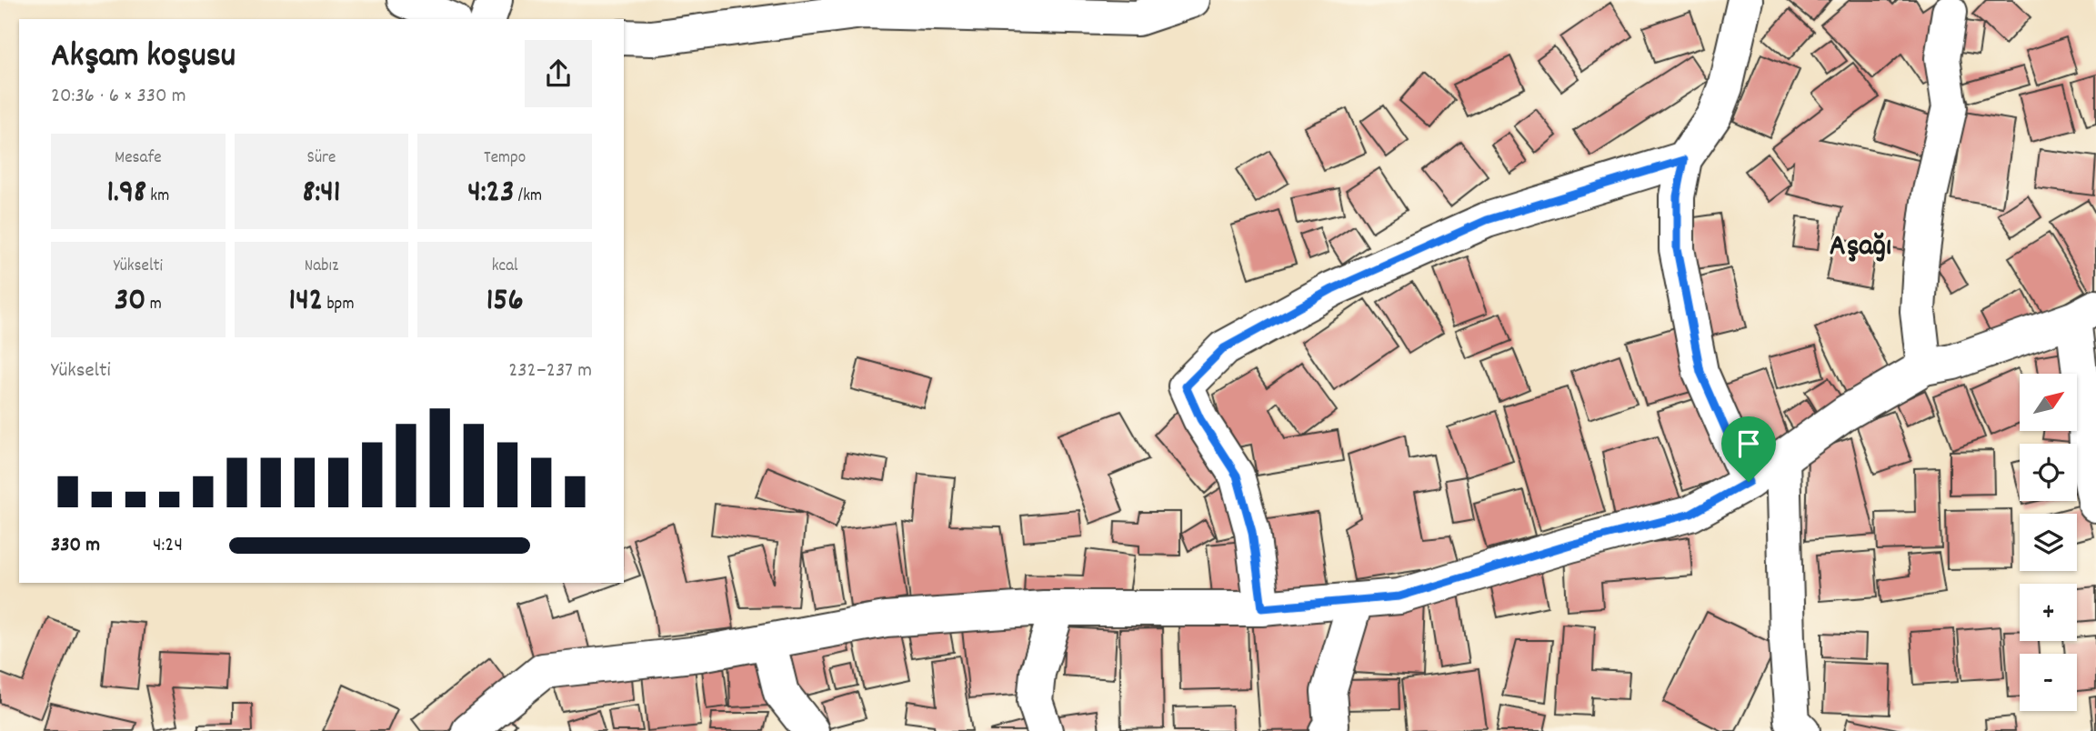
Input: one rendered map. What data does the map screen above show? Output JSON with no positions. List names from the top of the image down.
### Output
{
  "districts": ["Aşağı"],
  "north": "top right",
  "page": {
    "heading": ["Akşam koşusu", "20:36 · 6 × 330 m"],
    "stats": [
      ["Mesafe", "1.98 km"],
      ["Süre", "8:41"],
      ["Tempo", "4:23 /km"],
      ["Yükselti", "30 m"],
      ["Nabız", "142 bpm"],
      ["kcal", "156"]
    ],
    "chart": ["Yükselti", "232–237 m"],
    "map_buttons": ["+", "−"],
    "list": [
      {
        "name": "330 m",
        "note": "4:24"
      }
    ]
  }
}
